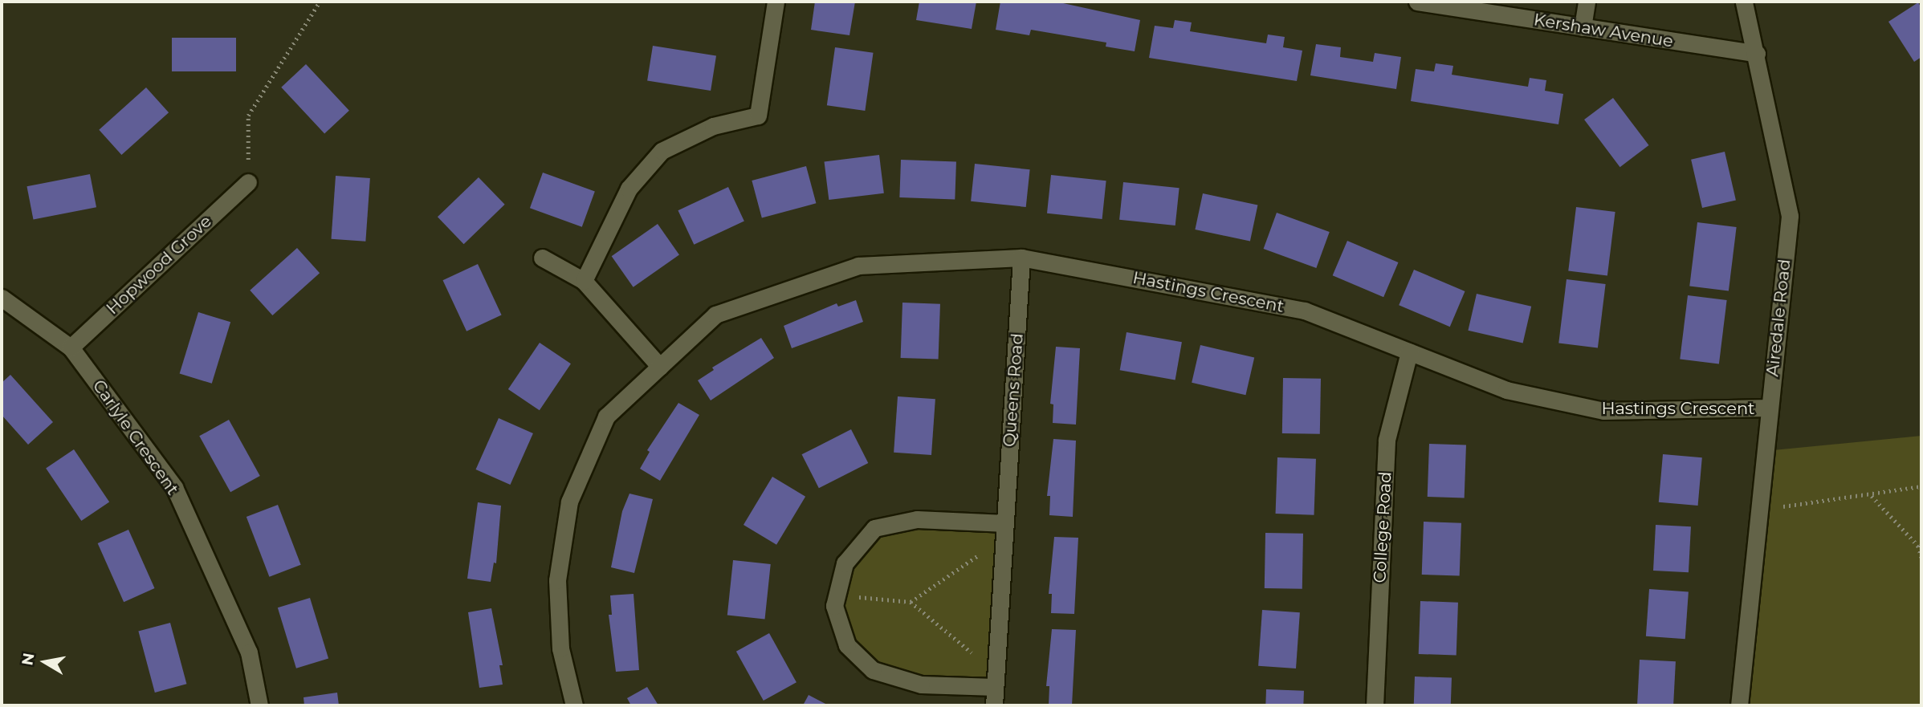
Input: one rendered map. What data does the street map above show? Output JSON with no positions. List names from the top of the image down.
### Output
{
  "streets": {
    "street": [
      "Kershaw Avenue",
      "Hopwood Grove",
      "Hastings Crescent",
      "Airedale Road",
      "Queens Road",
      "Carlyle Crescent",
      "College Road"
    ]
  },
  "crossings": [
    ["Kershaw Avenue", "Airedale Road"],
    ["Hopwood Grove", "Carlyle Crescent"],
    ["Hastings Crescent", "Airedale Road"],
    ["Hastings Crescent", "Queens Road"],
    ["Hastings Crescent", "College Road"]
  ],
  "north": "left"
}
